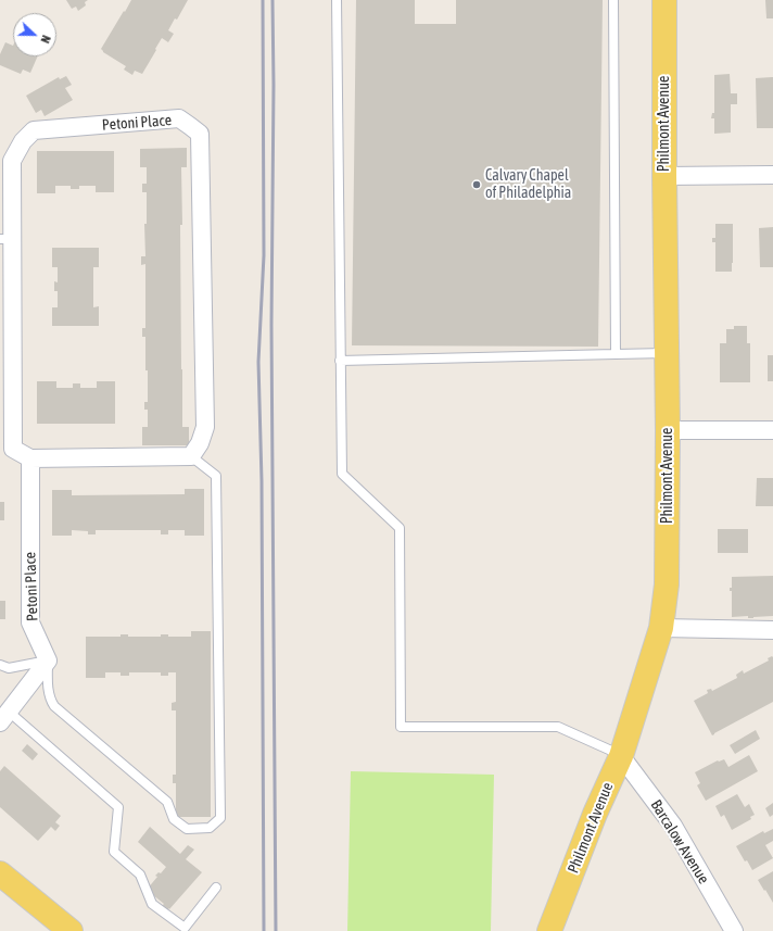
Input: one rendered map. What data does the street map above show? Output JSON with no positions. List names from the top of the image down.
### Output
{
  "streets": {
    "main road": ["Philmont Avenue"],
    "street": ["Petoni Place", "Barcalow Avenue"]
  },
  "crossings": [
    ["Philmont Avenue", "Barcalow Avenue"]
  ],
  "places": ["Calvary Chapel of Philadelphia"],
  "north": "right"
}
